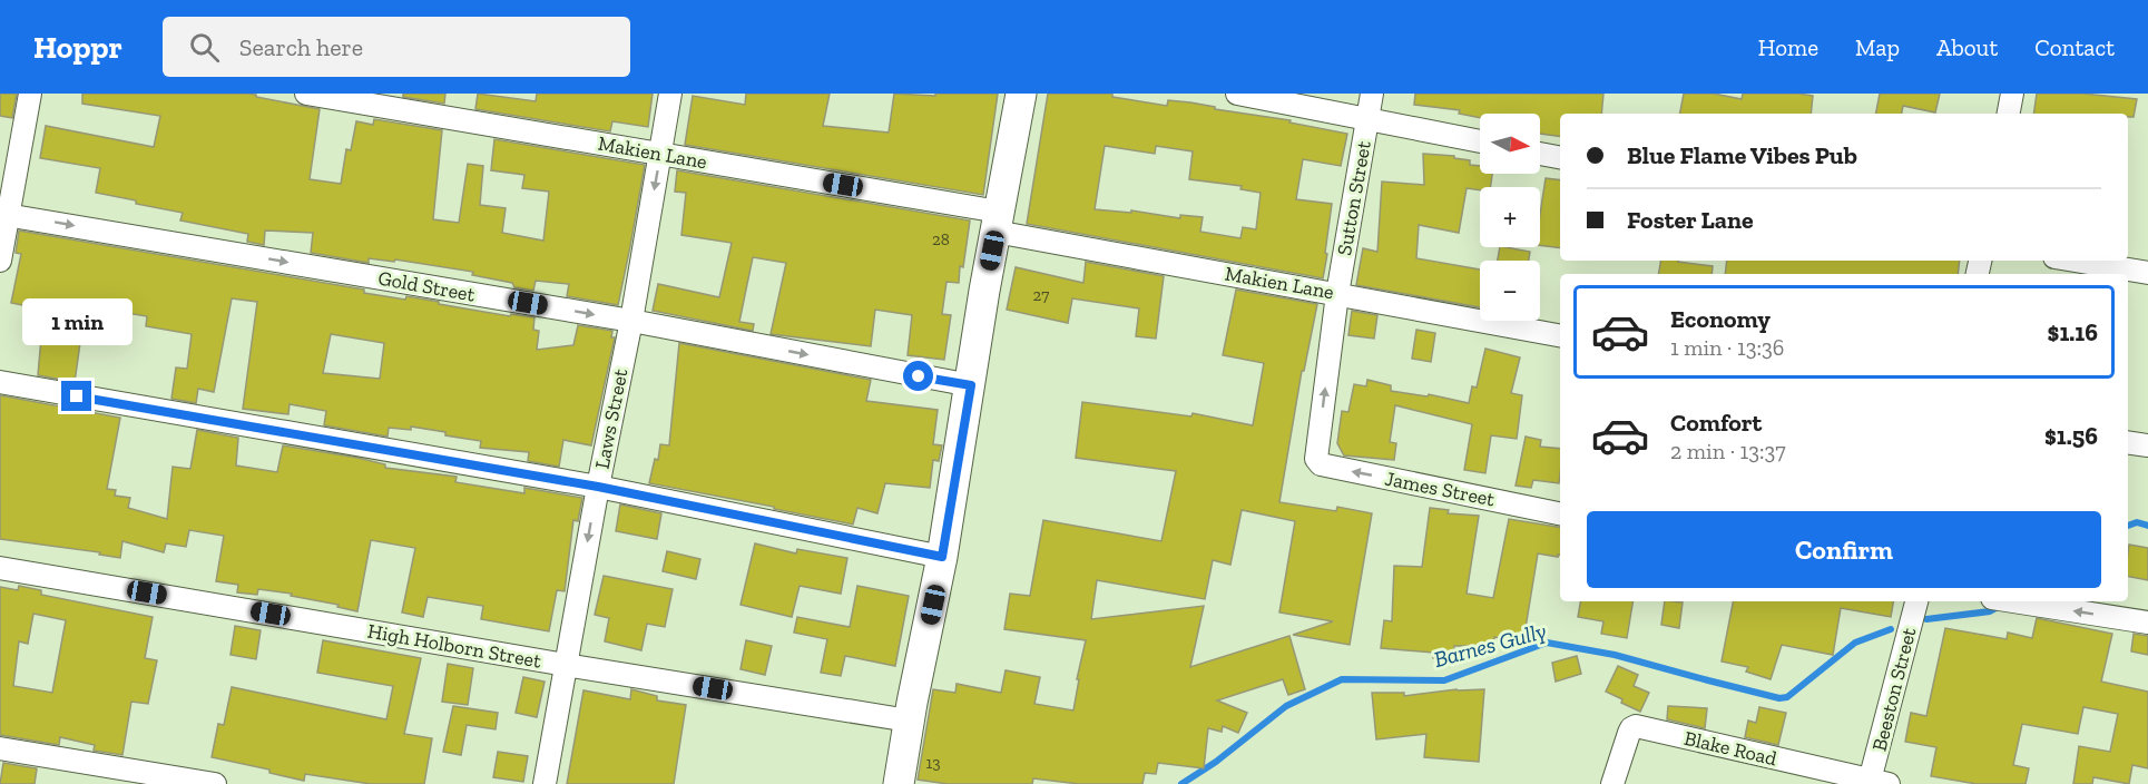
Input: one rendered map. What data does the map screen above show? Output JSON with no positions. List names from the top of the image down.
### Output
{
  "streets": {
    "street": [
      "Makien Lane",
      "Sutton Street",
      "Gold Street",
      "Laws Street",
      "James Street",
      "High Holborn Street",
      "Beeston Street",
      "Blake Road"
    ]
  },
  "crossings": [
    ["Makien Lane", "Sutton Street"],
    ["Makien Lane", "Laws Street"],
    ["Sutton Street", "James Street"],
    ["Gold Street", "Laws Street"],
    ["Laws Street", "High Holborn Street"],
    ["Beeston Street", "Blake Road"]
  ],
  "one_way": ["Sutton Street", "Laws Street", "James Street"],
  "water": ["Barnes Gully"],
  "house_numbers": ["28", "27", "13"],
  "north": "right",
  "page": {
    "header": "Hoppr",
    "search": "Search here",
    "nav": [
      "Home",
      "Map",
      "About",
      "Contact"
    ],
    "map_buttons": ["+", "−"],
    "banner": ["Blue Flame Vibes Pub", "Foster Lane"],
    "list": [
      {
        "name": "Economy",
        "note": "1 min · 13:36",
        "value": "$1.16"
      },
      {
        "name": "Comfort",
        "note": "2 min · 13:37",
        "value": "$1.56"
      }
    ],
    "bubble": "1 min",
    "buttons": "Confirm"
  }
}
